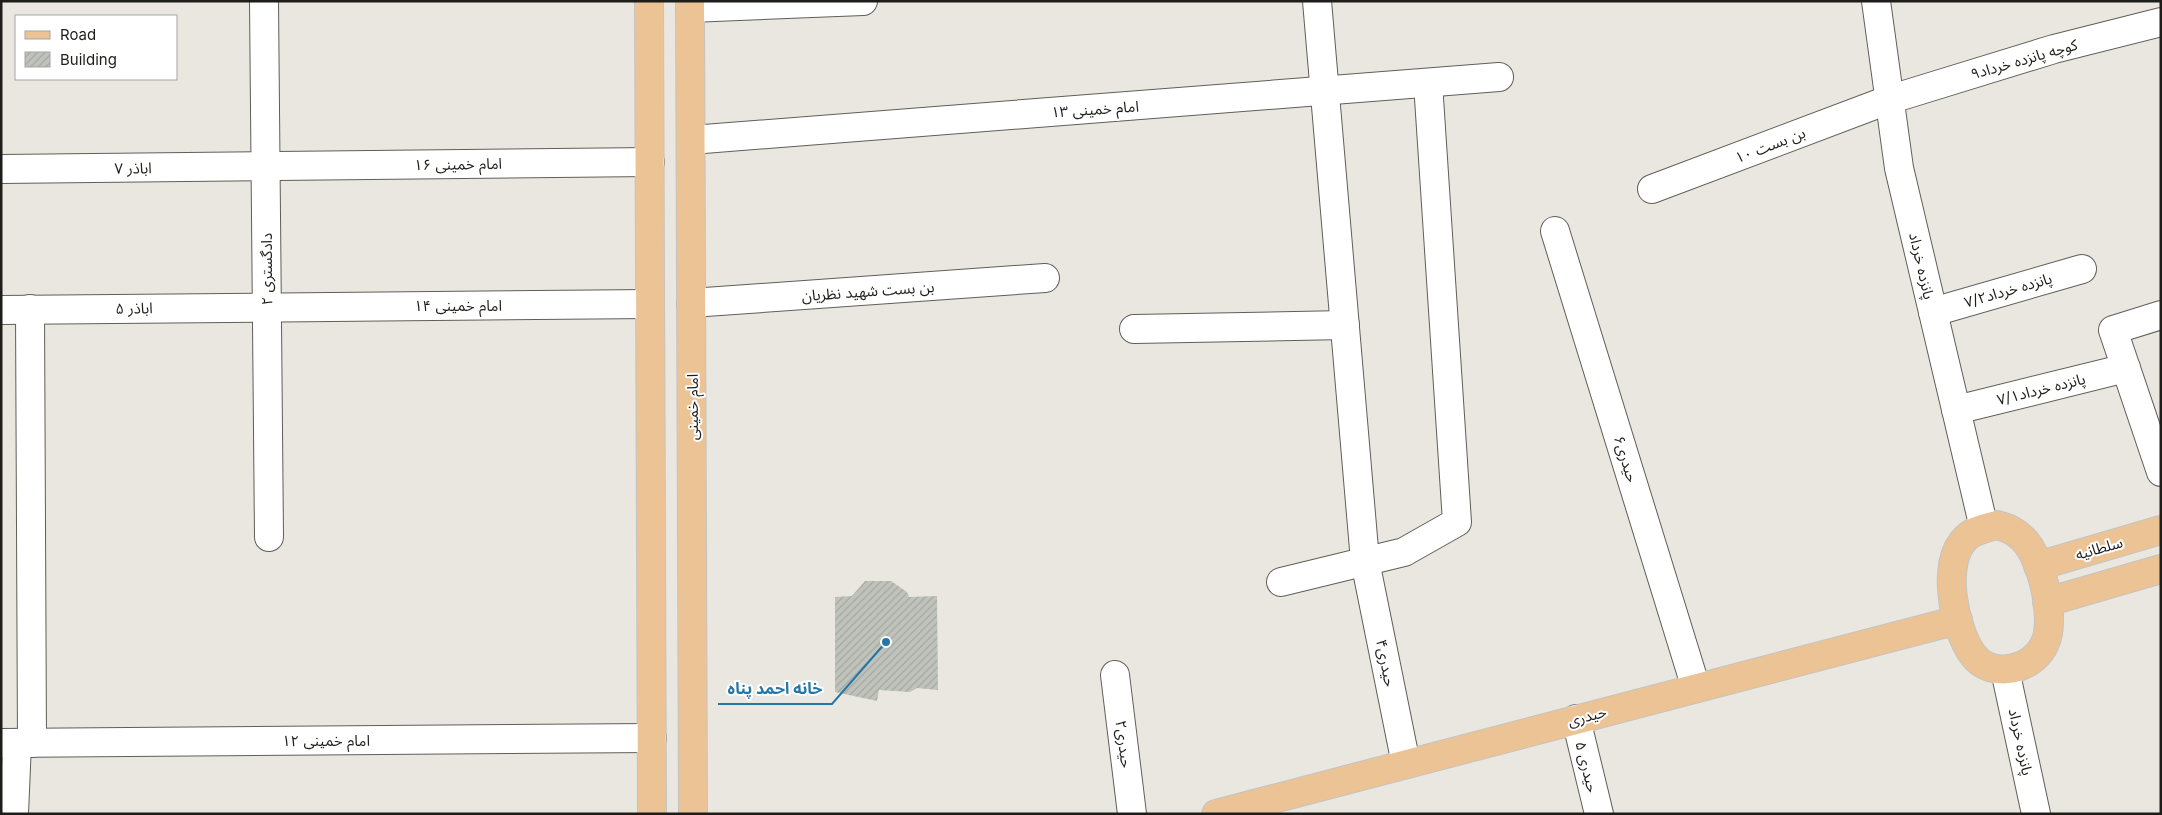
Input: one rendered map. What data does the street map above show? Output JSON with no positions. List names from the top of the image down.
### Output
{
  "streets": {
    "main road": ["امام خمینی", "سلطانیه", "حیدری"],
    "street": [
      "کوچه پانزده خرداد۹",
      "امام خمینی ۱۳",
      "بن بست ۱۰",
      "امام خمینی ۱۶",
      "اباذر ۷",
      "پانزده خرداد",
      "دادگستری ۲",
      "پانزده خرداد۷/۲",
      "بن بست شهید نظریان",
      "امام خمینی ۱۴",
      "اباذر ۵",
      "پانزده خرداد۷/۱",
      "حیدری۶",
      "حیدری۴",
      "امام خمینی ۱۲",
      "حیدری۲",
      "حیدری ۵"
    ]
  },
  "crossings": [
    ["کوچه پانزده خرداد۹", "بن بست ۱۰"],
    ["کوچه پانزده خرداد۹", "پانزده خرداد"],
    ["امام خمینی ۱۳", "امام خمینی"],
    ["امام خمینی ۱۳", "حیدری۴"],
    ["بن بست ۱۰", "پانزده خرداد"],
    ["امام خمینی ۱۶", "اباذر ۷"],
    ["امام خمینی ۱۶", "دادگستری ۲"],
    ["اباذر ۷", "دادگستری ۲"],
    ["پانزده خرداد", "پانزده خرداد۷/۲"],
    ["پانزده خرداد", "پانزده خرداد۷/۱"],
    ["پانزده خرداد", "سلطانیه"],
    ["پانزده خرداد", "حیدری"],
    ["دادگستری ۲", "امام خمینی ۱۴"],
    ["دادگستری ۲", "اباذر ۵"],
    ["بن بست شهید نظریان", "امام خمینی"],
    ["امام خمینی ۱۴", "اباذر ۵"],
    ["حیدری۶", "حیدری"],
    ["سلطانیه", "حیدری"],
    ["حیدری۴", "حیدری"],
    ["حیدری", "حیدری ۵"]
  ],
  "places": ["خانه احمد پناه"],
  "legend": ["Road", "Building"]
}
